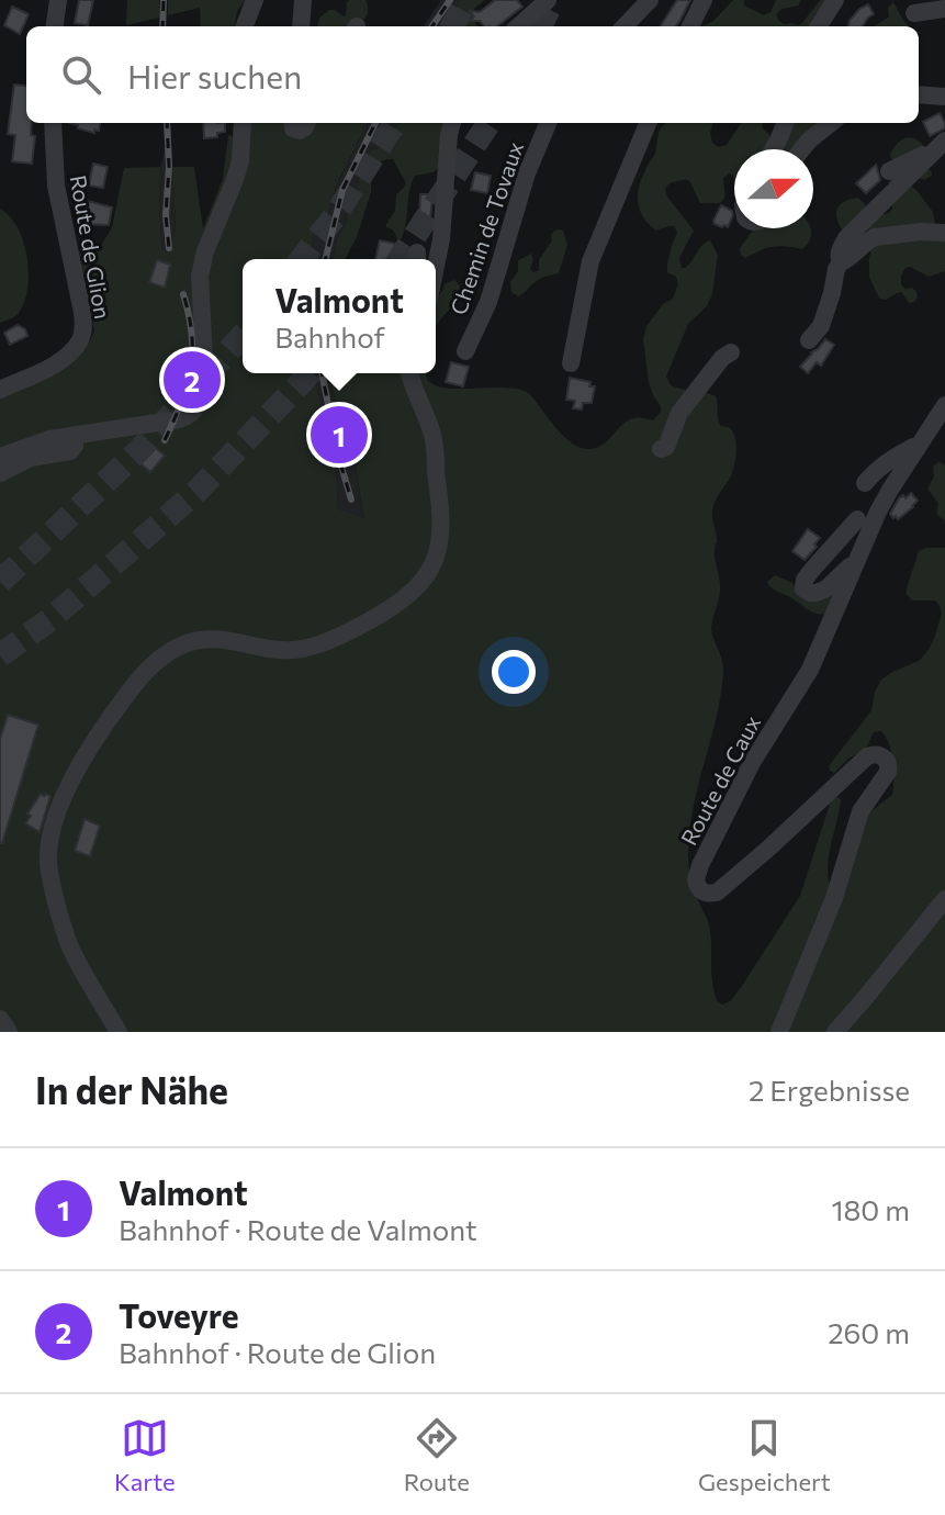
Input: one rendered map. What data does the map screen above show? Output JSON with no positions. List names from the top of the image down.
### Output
{
  "streets": {
    "street": ["Chemin de Tovaux", "Route de Glion", "Route de Caux"]
  },
  "north": "right",
  "page": {
    "search": "Hier suchen",
    "popup": ["Valmont", "Bahnhof"],
    "pins": ["2", "1"],
    "heading": ["In der Nähe", "2 Ergebnisse"],
    "list": [
      {
        "mark": "1",
        "name": "Valmont",
        "note": "Bahnhof · Route de Valmont",
        "value": "180 m"
      },
      {
        "mark": "2",
        "name": "Toveyre",
        "note": "Bahnhof · Route de Glion",
        "value": "260 m"
      }
    ],
    "nav": ["Karte", "Route", "Gespeichert"]
  }
}
